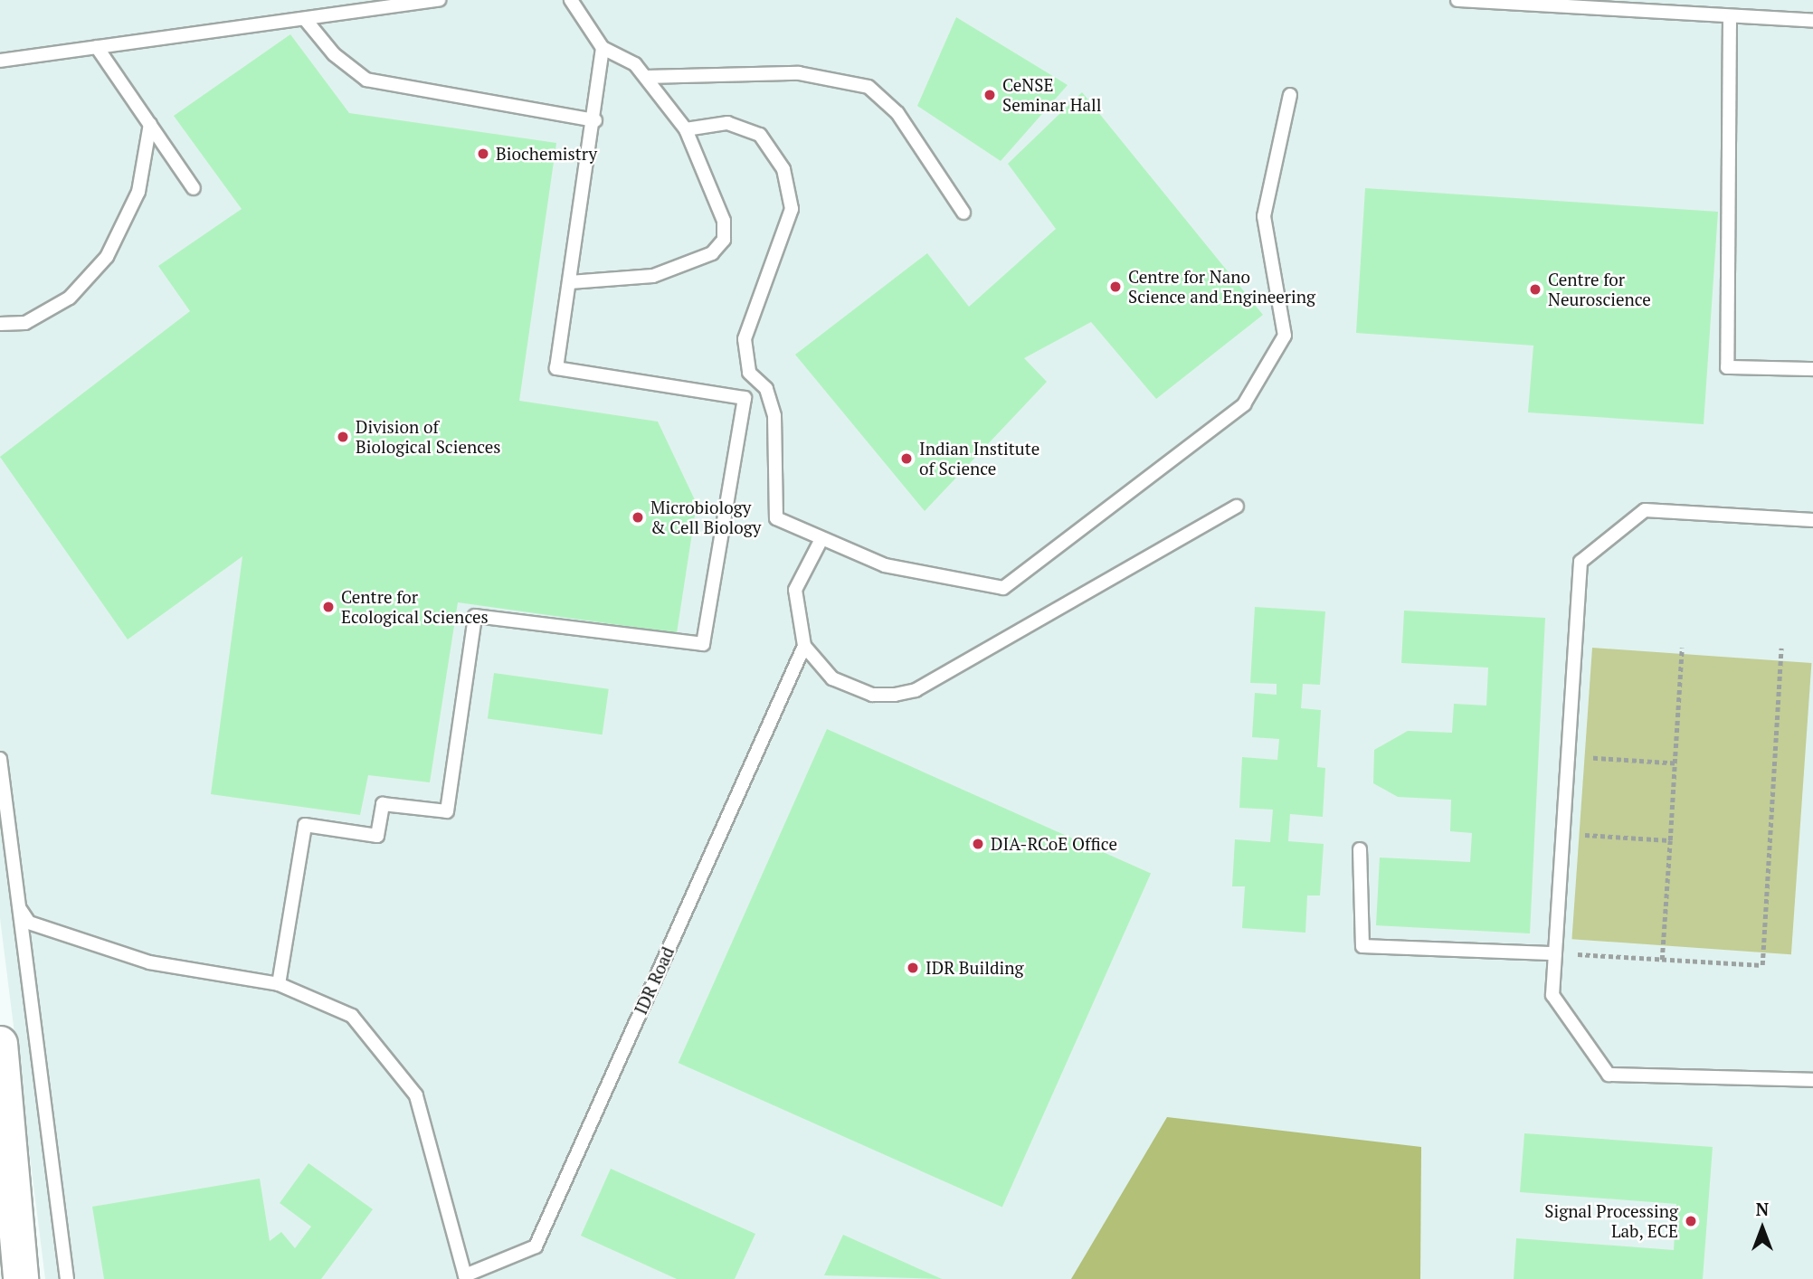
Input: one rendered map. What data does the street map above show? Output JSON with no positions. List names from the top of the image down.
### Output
{
  "streets": {
    "lane": ["IDR Road"]
  },
  "places": [
    "CeNSE Seminar Hall",
    "Biochemistry",
    "Centre for Nano Science and Engineering",
    "Centre for Neuroscience",
    "Division of Biological Sciences",
    "Indian Institute of Science",
    "Microbiology & Cell Biology",
    "Centre for Ecological Sciences",
    "DIA-RCoE Office",
    "IDR Building",
    "Signal Processing Lab, ECE"
  ],
  "north": "top"
}
